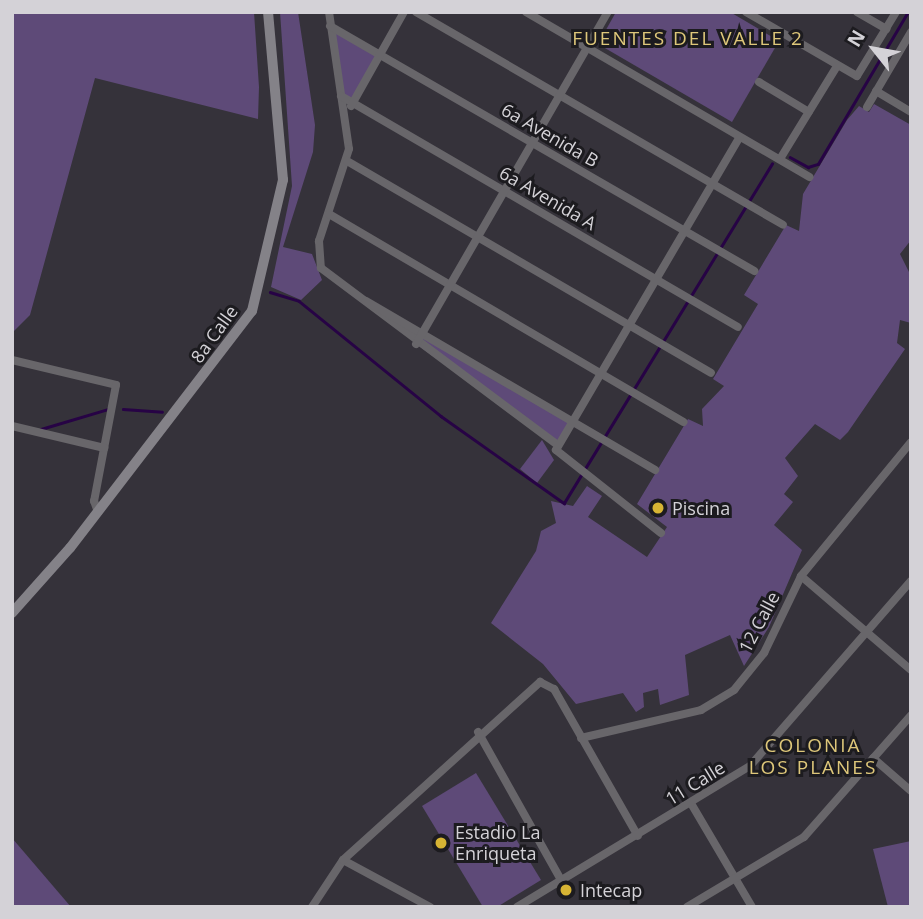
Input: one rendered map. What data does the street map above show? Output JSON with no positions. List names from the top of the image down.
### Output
{
  "streets": {
    "main road": ["8a Calle"],
    "street": [
      "6a Avenida B",
      "6a Avenida A",
      "12 Calle",
      "11 Calle"
    ]
  },
  "districts": ["FUENTES DEL VALLE 2", "COLONIA LOS PLANES"],
  "places": ["Piscina", "Estadio La Enriqueta", "Intecap"],
  "north": "top left"
}
